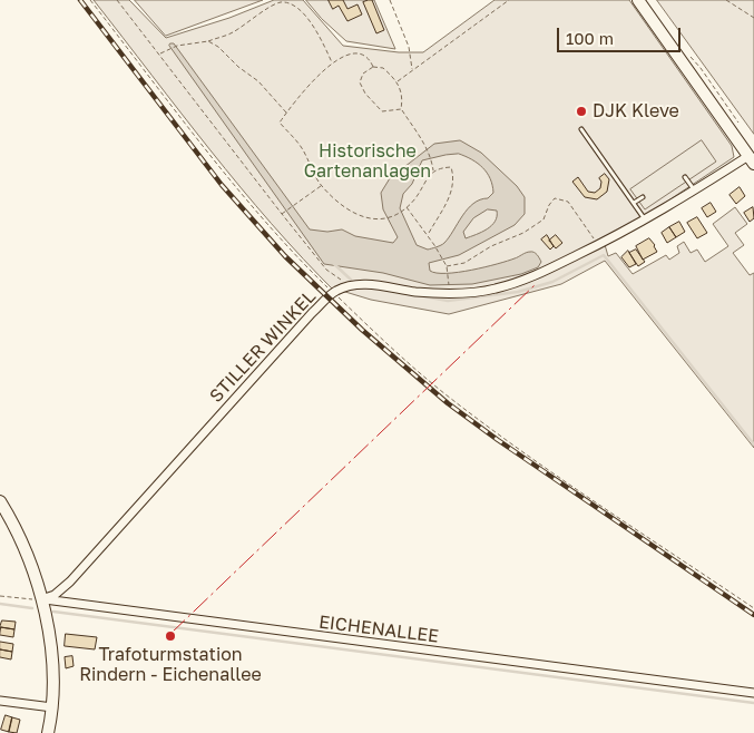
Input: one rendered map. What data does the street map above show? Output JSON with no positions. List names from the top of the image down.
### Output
{
  "streets": {
    "street": ["STILLER WINKEL", "EICHENALLEE"]
  },
  "crossings": [
    ["STILLER WINKEL", "EICHENALLEE"]
  ],
  "parks": ["Historische Gartenanlagen"],
  "places": ["DJK Kleve", "Trafoturmstation Rindern - Eichenallee"],
  "scale_bar": "100 m"
}
